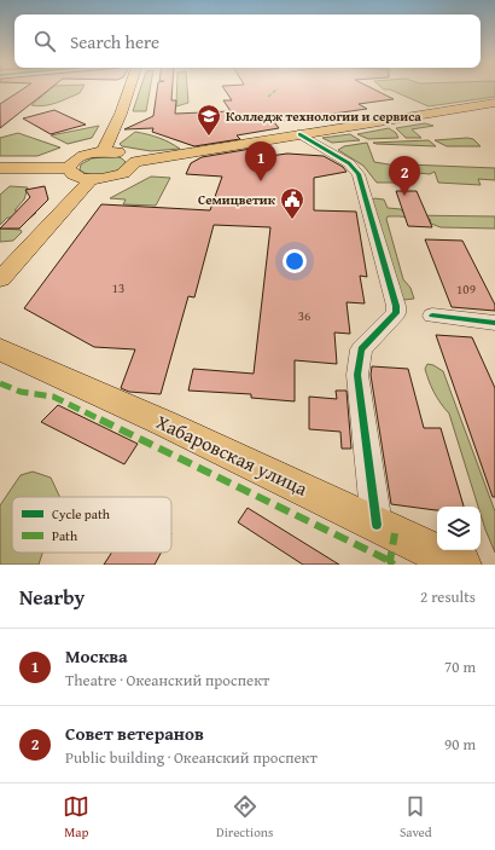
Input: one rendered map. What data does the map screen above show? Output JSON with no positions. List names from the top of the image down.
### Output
{
  "streets": {
    "main road": ["Хабаровская улица"]
  },
  "places": {
    "school or university": ["Колледж технологии и сервиса"],
    "public building": ["Семицветик"]
  },
  "house_numbers": ["13", "109", "36"],
  "legend": ["Cycle path", "Path"],
  "page": {
    "search": "Search here",
    "pins": ["1", "2"],
    "heading": ["Nearby", "2 results"],
    "list": [
      {
        "mark": "1",
        "name": "Москва",
        "note": "Theatre · Океанский проспект",
        "value": "70 m"
      },
      {
        "mark": "2",
        "name": "Совет ветеранов",
        "note": "Public building · Океанский проспект",
        "value": "90 m"
      }
    ],
    "nav": ["Map", "Directions", "Saved"]
  }
}
